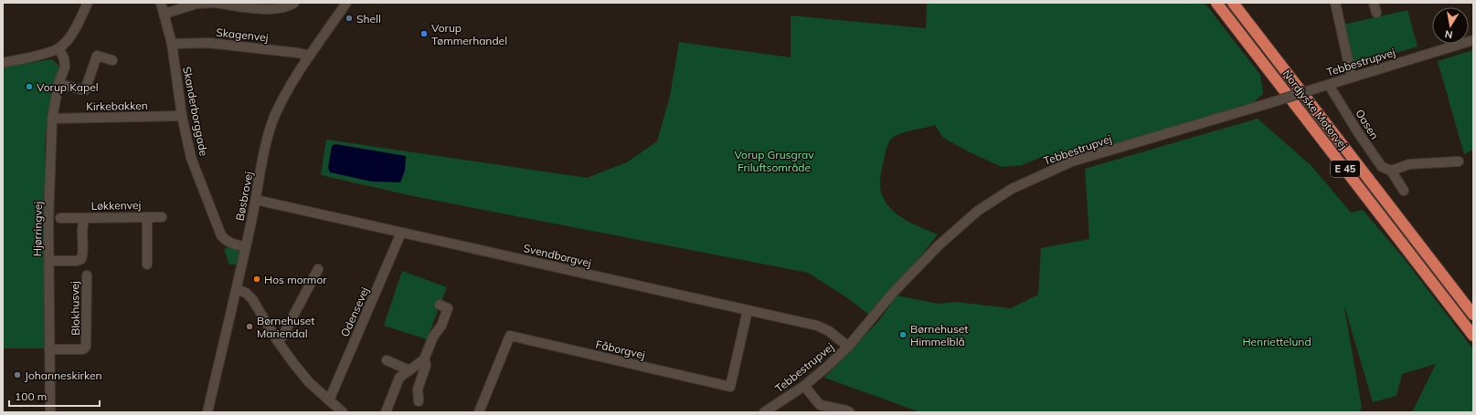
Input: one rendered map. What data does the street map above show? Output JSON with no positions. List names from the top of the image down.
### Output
{
  "streets": {
    "highway": ["Nordjyske Motorvej", "E 45"],
    "street": [
      "Skagenvej",
      "Tebbestrupvej",
      "Kirkebakken",
      "Skanderborggade",
      "Oasen",
      "Bøsbrovej",
      "Løkkenvej",
      "Hjørringvej",
      "Svendborgvej",
      "Blokhusvej",
      "Odensevej",
      "Fåborgvej"
    ]
  },
  "crossings": [
    ["Skagenvej", "Skanderborggade"],
    ["Skagenvej", "Bøsbrovej"],
    ["Tebbestrupvej", "Oasen"],
    ["Tebbestrupvej", "Svendborgvej"],
    ["Kirkebakken", "Skanderborggade"],
    ["Kirkebakken", "Hjørringvej"],
    ["Skanderborggade", "Bøsbrovej"],
    ["Bøsbrovej", "Svendborgvej"],
    ["Løkkenvej", "Hjørringvej"],
    ["Hjørringvej", "Blokhusvej"],
    ["Svendborgvej", "Odensevej"],
    ["Svendborgvej", "Fåborgvej"]
  ],
  "parks": ["Vorup Grusgrav Friluftsområde", "Henriettelund"],
  "places": [
    "Shell",
    "Vorup Tømmerhandel",
    "Vorup Kapel",
    "Hos mormor",
    "Børnehuset Mariendal",
    "Børnehuset Himmelblå",
    "Johanneskirken"
  ],
  "scale_bar": "100 m",
  "north": "bottom"
}
